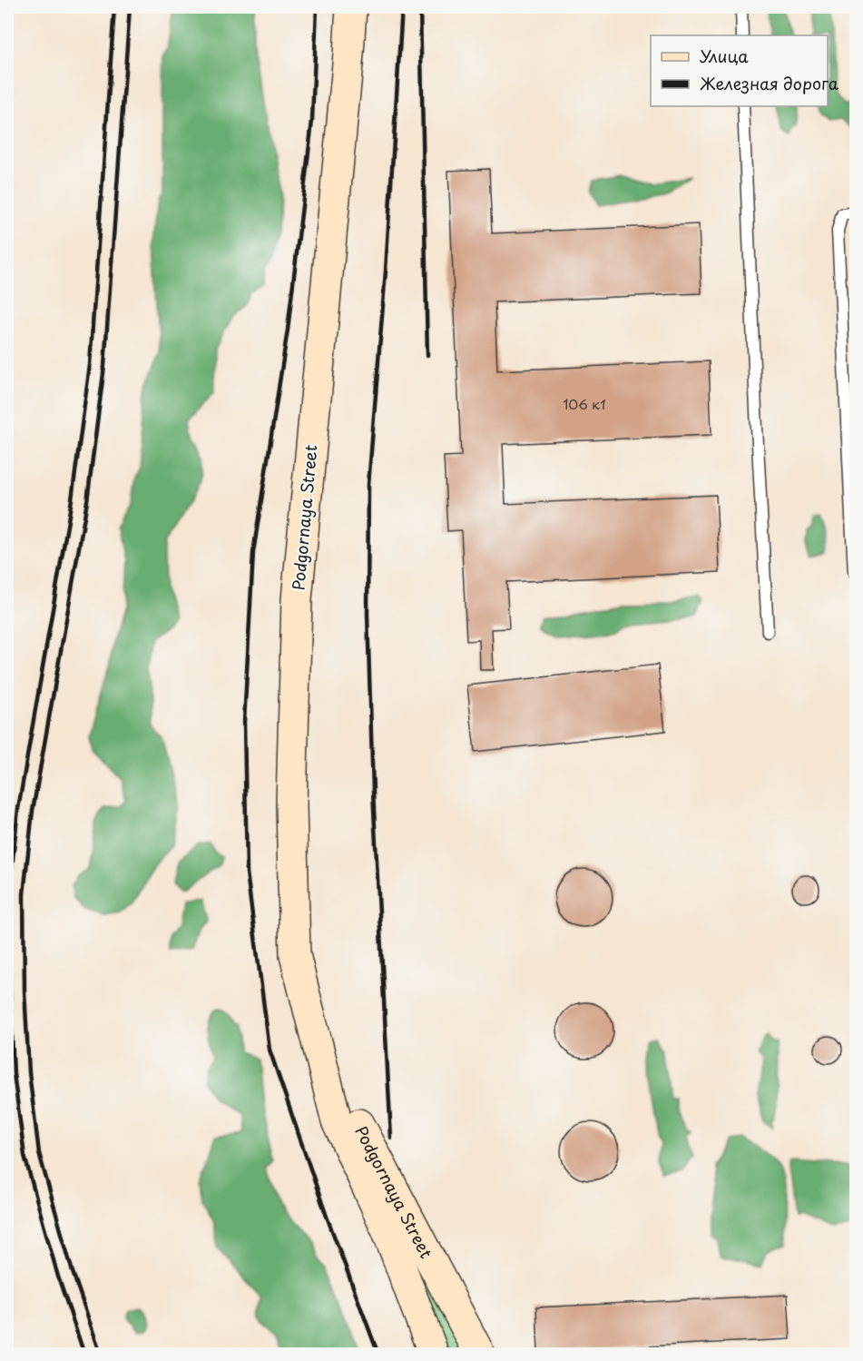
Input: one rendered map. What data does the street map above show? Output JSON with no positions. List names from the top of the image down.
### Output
{
  "streets": {
    "main road": ["Podgornaya Street"]
  },
  "house_numbers": ["106 к1"],
  "legend": ["Улица", "Железная дорога"]
}
